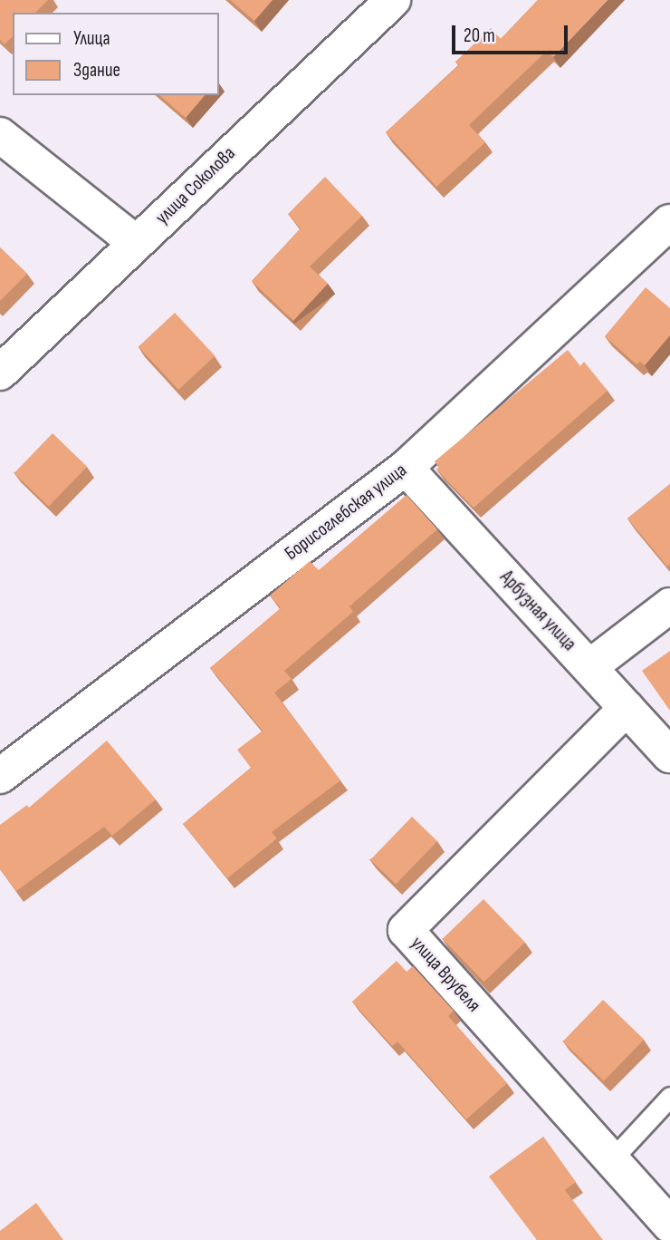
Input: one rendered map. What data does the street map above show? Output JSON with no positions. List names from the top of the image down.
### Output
{
  "streets": {
    "street": [
      "улица Соколова",
      "Борисоглебская улица",
      "Арбузная улица",
      "улица Врубеля"
    ]
  },
  "crossings": [
    ["Борисоглебская улица", "Арбузная улица"],
    ["Арбузная улица", "улица Врубеля"]
  ],
  "legend": ["Улица", "Здание"],
  "scale_bar": "20 m"
}
